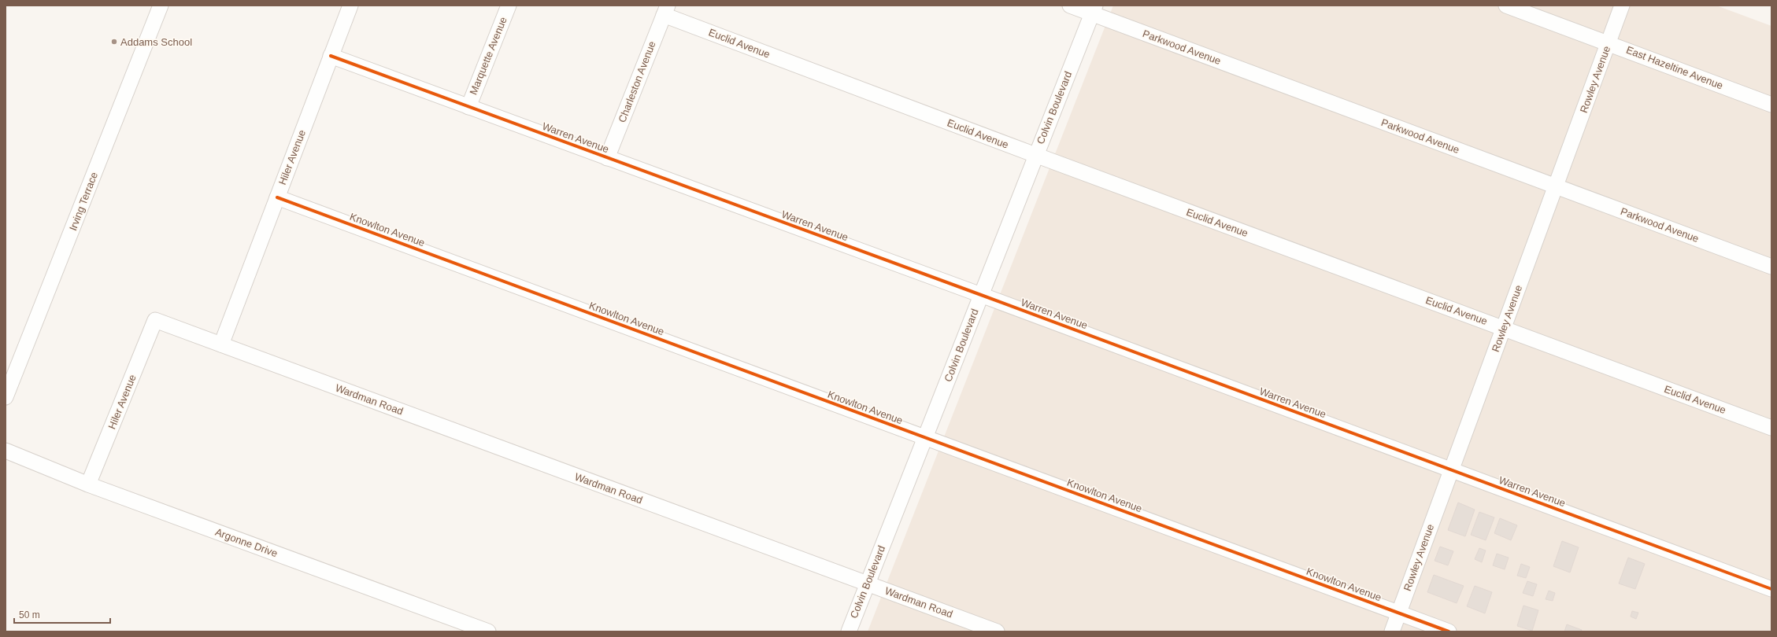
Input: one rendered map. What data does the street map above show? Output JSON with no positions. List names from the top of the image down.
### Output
{
  "streets": {
    "street": [
      "Euclid Avenue",
      "Parkwood Avenue",
      "Marquette Avenue",
      "East Hazeltine Avenue",
      "Rowley Avenue",
      "Charleston Avenue",
      "Colvin Boulevard",
      "Warren Avenue",
      "Hiler Avenue",
      "Irving Terrace",
      "Knowlton Avenue",
      "Wardman Road",
      "Argonne Drive"
    ]
  },
  "crossings": [
    ["Euclid Avenue", "Rowley Avenue"],
    ["Euclid Avenue", "Charleston Avenue"],
    ["Euclid Avenue", "Colvin Boulevard"],
    ["Parkwood Avenue", "Rowley Avenue"],
    ["Parkwood Avenue", "Colvin Boulevard"],
    ["Marquette Avenue", "Warren Avenue"],
    ["East Hazeltine Avenue", "Rowley Avenue"],
    ["Rowley Avenue", "Warren Avenue"],
    ["Rowley Avenue", "Knowlton Avenue"],
    ["Charleston Avenue", "Warren Avenue"],
    ["Colvin Boulevard", "Warren Avenue"],
    ["Colvin Boulevard", "Knowlton Avenue"],
    ["Colvin Boulevard", "Wardman Road"],
    ["Warren Avenue", "Hiler Avenue"],
    ["Hiler Avenue", "Knowlton Avenue"],
    ["Hiler Avenue", "Wardman Road"],
    ["Hiler Avenue", "Argonne Drive"]
  ],
  "places": ["Addams School"],
  "scale_bar": "50 m"
}
